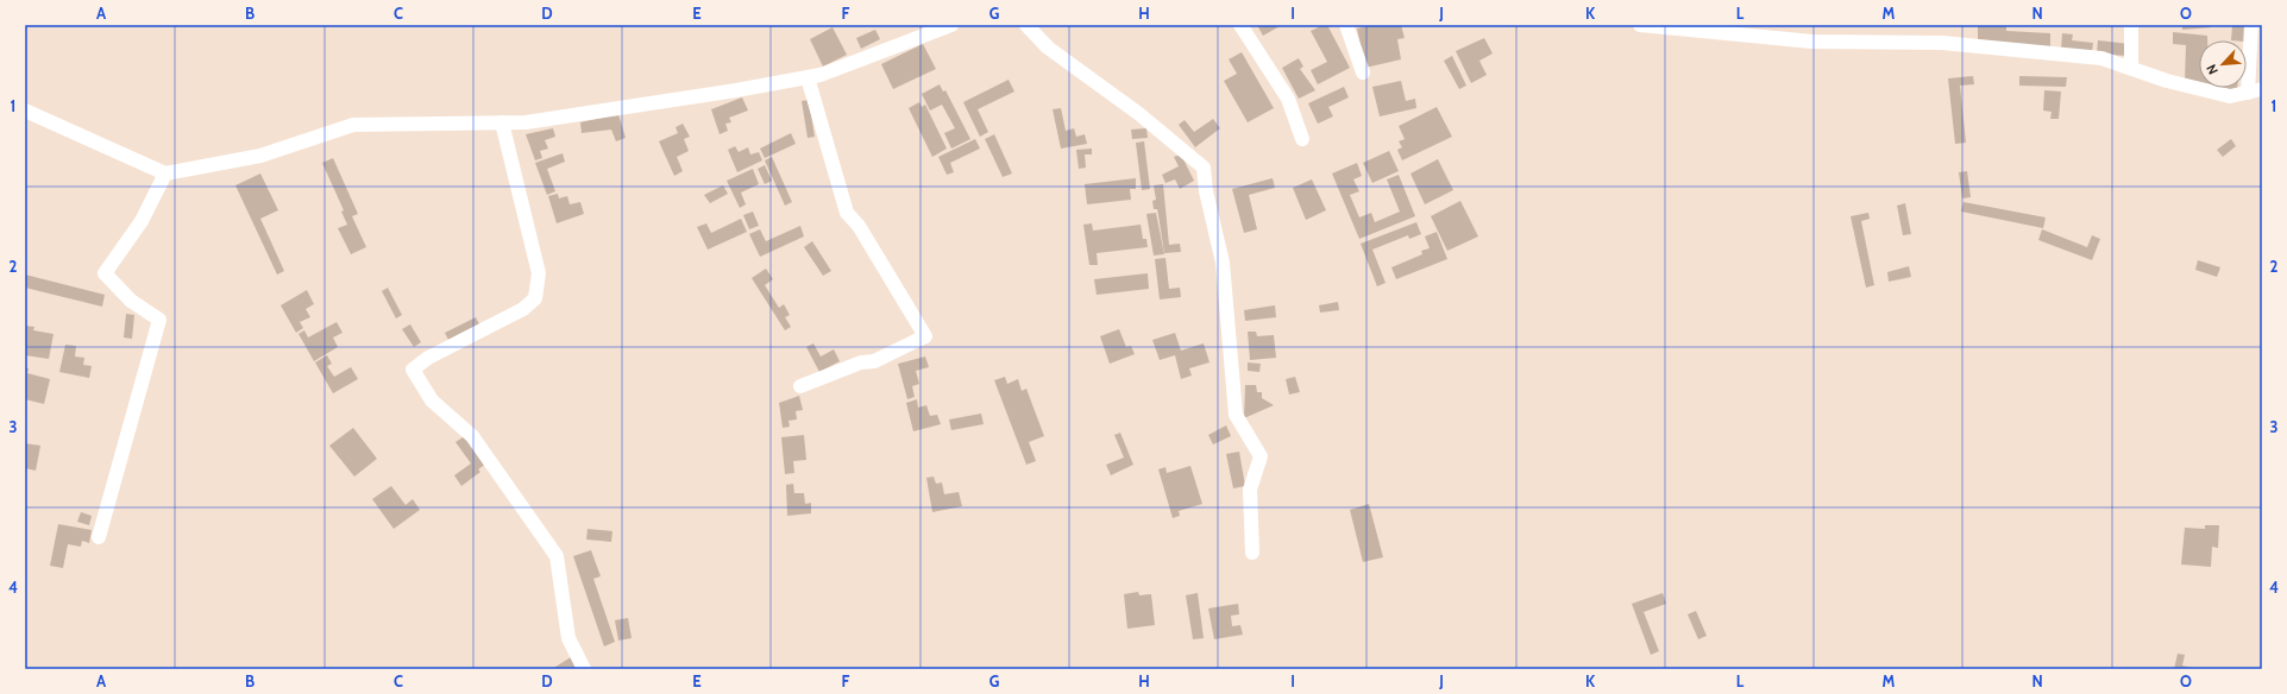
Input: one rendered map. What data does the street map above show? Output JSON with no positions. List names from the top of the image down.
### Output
{
  "north": "bottom left",
  "grid": {
    "columns": [
      "A",
      "B",
      "C",
      "D",
      "E",
      "F",
      "G",
      "H",
      "I",
      "J",
      "K",
      "L",
      "M",
      "N",
      "O"
    ],
    "rows": [
      "1",
      "2",
      "3",
      "4"
    ]
  }
}
